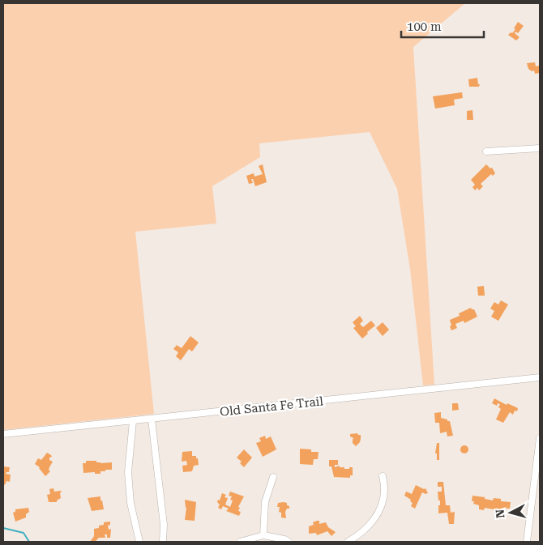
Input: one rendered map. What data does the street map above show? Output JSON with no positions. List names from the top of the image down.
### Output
{
  "streets": {
    "street": ["Old Santa Fe Trail"]
  },
  "scale_bar": "100 m",
  "north": "left"
}
